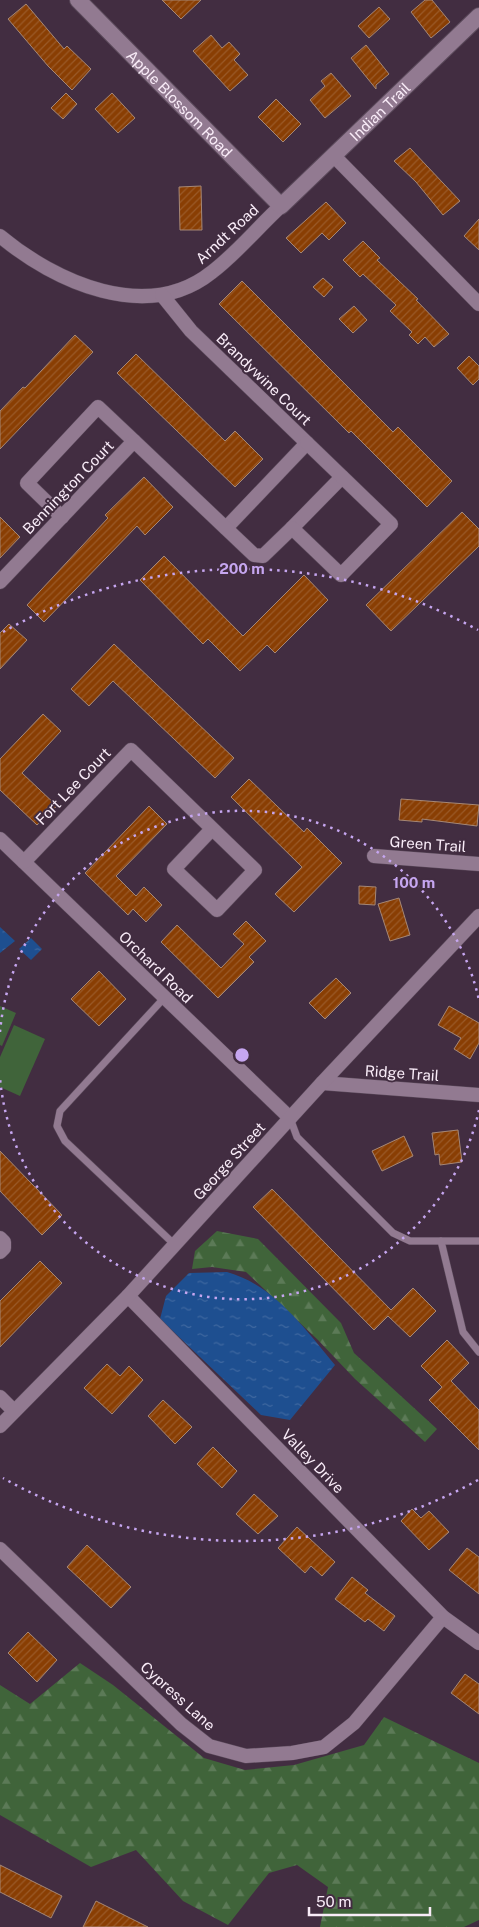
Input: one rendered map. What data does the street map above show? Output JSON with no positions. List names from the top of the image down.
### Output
{
  "streets": {
    "street": [
      "Apple Blossom Road",
      "Indian Trail",
      "Arndt Road",
      "Brandywine Court",
      "Bennington Court",
      "Fort Lee Court",
      "Green Trail",
      "Orchard Road",
      "Ridge Trail",
      "George Street",
      "Valley Drive",
      "Cypress Lane"
    ]
  },
  "crossings": [
    ["Apple Blossom Road", "Indian Trail"],
    ["Apple Blossom Road", "Arndt Road"],
    ["Indian Trail", "Arndt Road"],
    ["Arndt Road", "Brandywine Court"],
    ["Brandywine Court", "Bennington Court"],
    ["Fort Lee Court", "Orchard Road"],
    ["Orchard Road", "George Street"],
    ["Ridge Trail", "George Street"],
    ["George Street", "Valley Drive"],
    ["Valley Drive", "Cypress Lane"]
  ],
  "scale_bar": "50 m",
  "rings": ["200 m", "100 m"]
}
